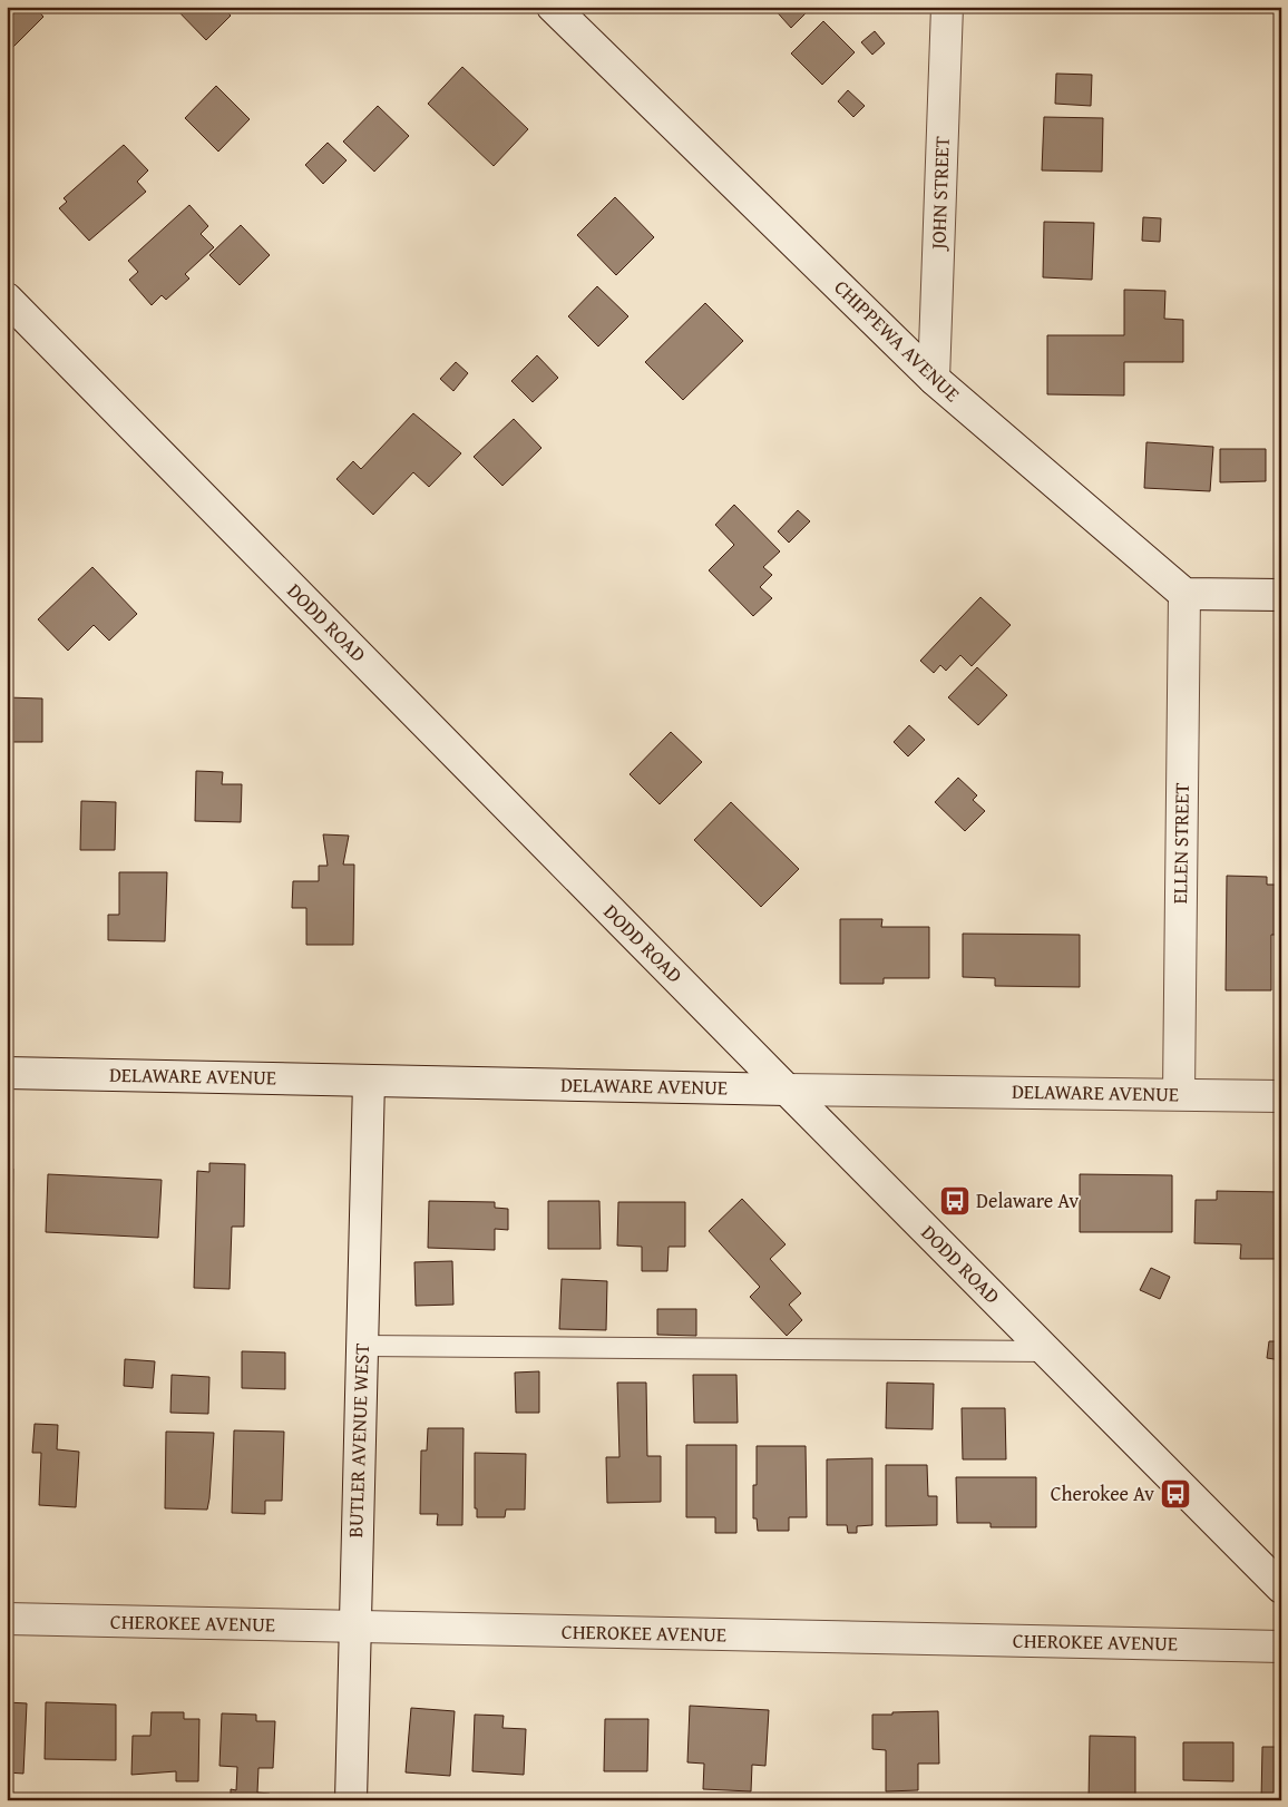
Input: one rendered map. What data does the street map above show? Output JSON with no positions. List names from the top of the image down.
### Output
{
  "streets": {
    "street": [
      "JOHN STREET",
      "CHIPPEWA AVENUE",
      "DODD ROAD",
      "ELLEN STREET",
      "DELAWARE AVENUE",
      "BUTLER AVENUE WEST",
      "CHEROKEE AVENUE"
    ]
  },
  "crossings": [
    ["JOHN STREET", "CHIPPEWA AVENUE"],
    ["CHIPPEWA AVENUE", "ELLEN STREET"],
    ["DODD ROAD", "DELAWARE AVENUE"],
    ["ELLEN STREET", "DELAWARE AVENUE"],
    ["DELAWARE AVENUE", "BUTLER AVENUE WEST"],
    ["BUTLER AVENUE WEST", "CHEROKEE AVENUE"]
  ],
  "places": {
    "bus stop": ["Delaware Av", "Cherokee Av"]
  }
}
